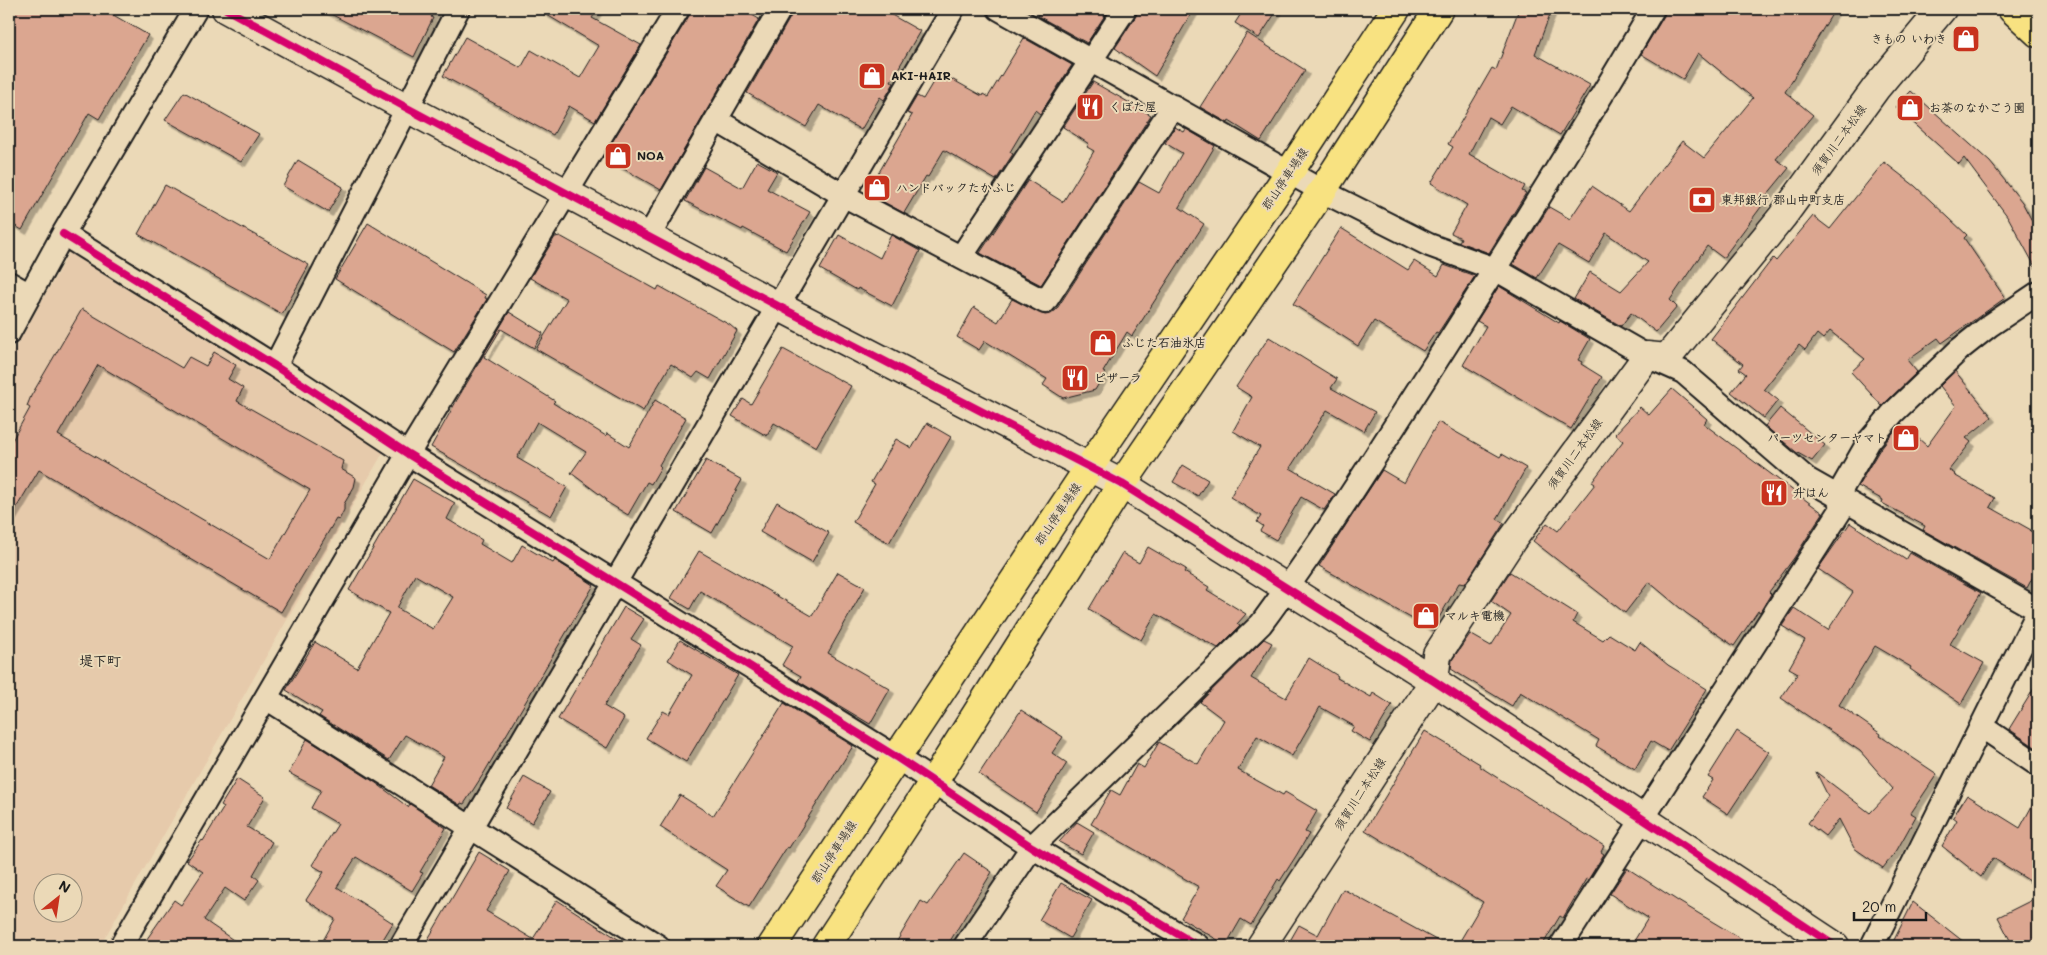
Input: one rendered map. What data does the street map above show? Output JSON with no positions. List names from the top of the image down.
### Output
{
  "streets": {
    "main road": ["郡山停車場線"],
    "street": ["須賀川二本松線"]
  },
  "districts": ["堤下町"],
  "places": {
    "shop": [
      "きもの いわき",
      "AKI-HAIR",
      "お茶のなかごう園",
      "NOA",
      "ハンドバックたかふじ",
      "ふじた石油氷店",
      "パーツセンターヤマト",
      "マルキ電機"
    ],
    "restaurant": ["くぼた屋", "ピザーラ", "升はん"],
    "bank": ["東邦銀行 郡山中町支店"]
  },
  "scale_bar": "20 m",
  "north": "top right"
}
